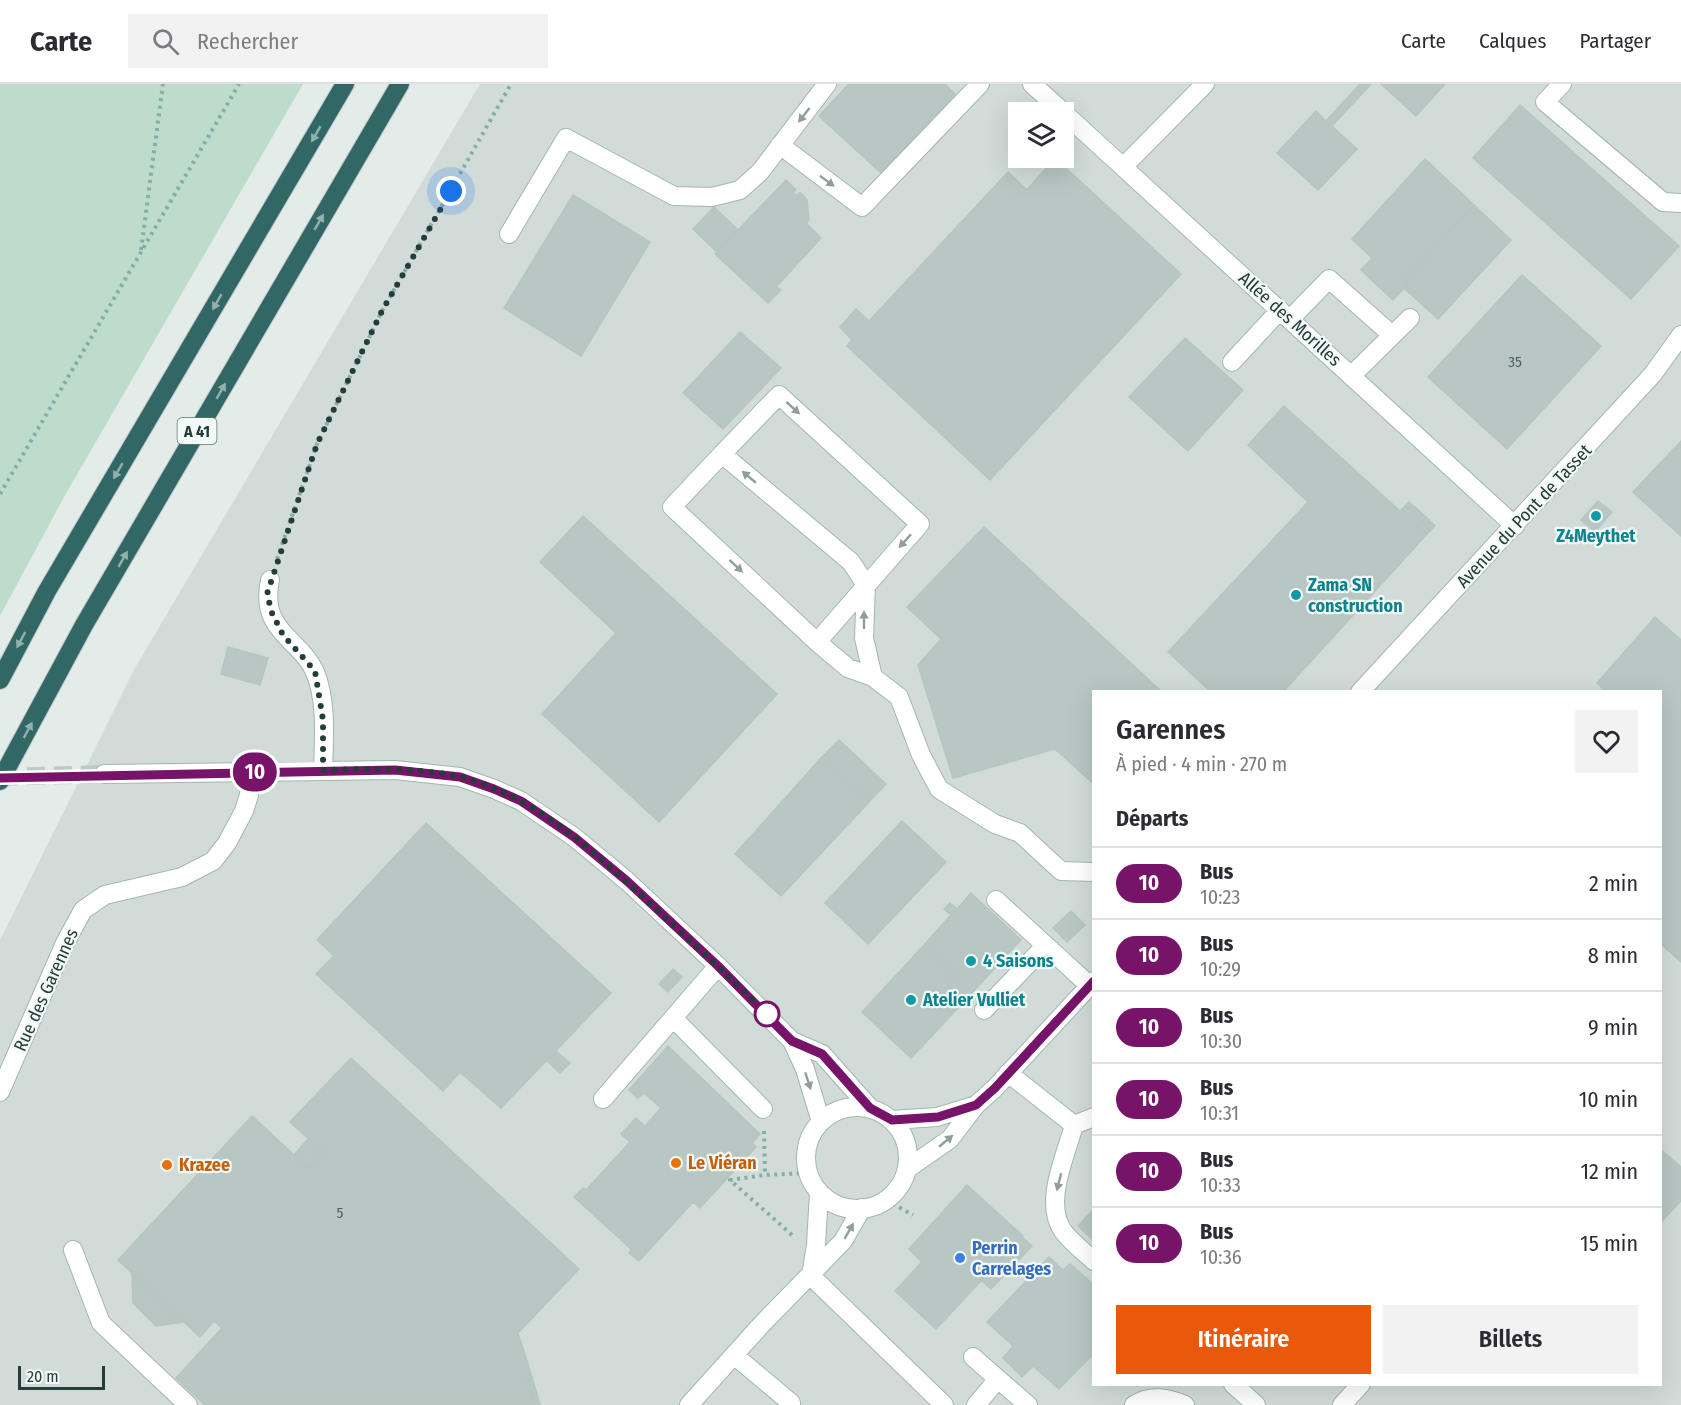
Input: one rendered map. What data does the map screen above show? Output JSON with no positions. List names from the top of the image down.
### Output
{
  "streets": {
    "highway": ["A 41"],
    "street": ["Allée des Morilles", "Avenue du Pont de Tasset", "Rue des Garennes"]
  },
  "crossings": [
    ["Allée des Morilles", "Avenue du Pont de Tasset"]
  ],
  "places": [
    "Z4Meythet",
    "Zama SN construction",
    "4 Saisons",
    "Atelier Vulliet",
    "Le Viéran",
    "Krazee",
    "Perrin Carrelages"
  ],
  "lines": ["bus line 10"],
  "house_numbers": ["35", "5"],
  "scale_bar": "20 m",
  "page": {
    "header": "Carte",
    "search": "Rechercher",
    "nav": ["Carte", "Calques", "Partager"],
    "on_map": "10",
    "heading": [
      ["Garennes", "À pied · 4 min · 270 m"],
      "Départs"
    ],
    "list": [
      {
        "mark": "10",
        "name": "Bus",
        "note": "10:23",
        "value": "2 min"
      },
      {
        "mark": "10",
        "name": "Bus",
        "note": "10:29",
        "value": "8 min"
      },
      {
        "mark": "10",
        "name": "Bus",
        "note": "10:30",
        "value": "9 min"
      },
      {
        "mark": "10",
        "name": "Bus",
        "note": "10:31",
        "value": "10 min"
      },
      {
        "mark": "10",
        "name": "Bus",
        "note": "10:33",
        "value": "12 min"
      },
      {
        "mark": "10",
        "name": "Bus",
        "note": "10:36",
        "value": "15 min"
      }
    ],
    "buttons": ["Itinéraire", "Billets"],
    "scale": "20 m"
  }
}
